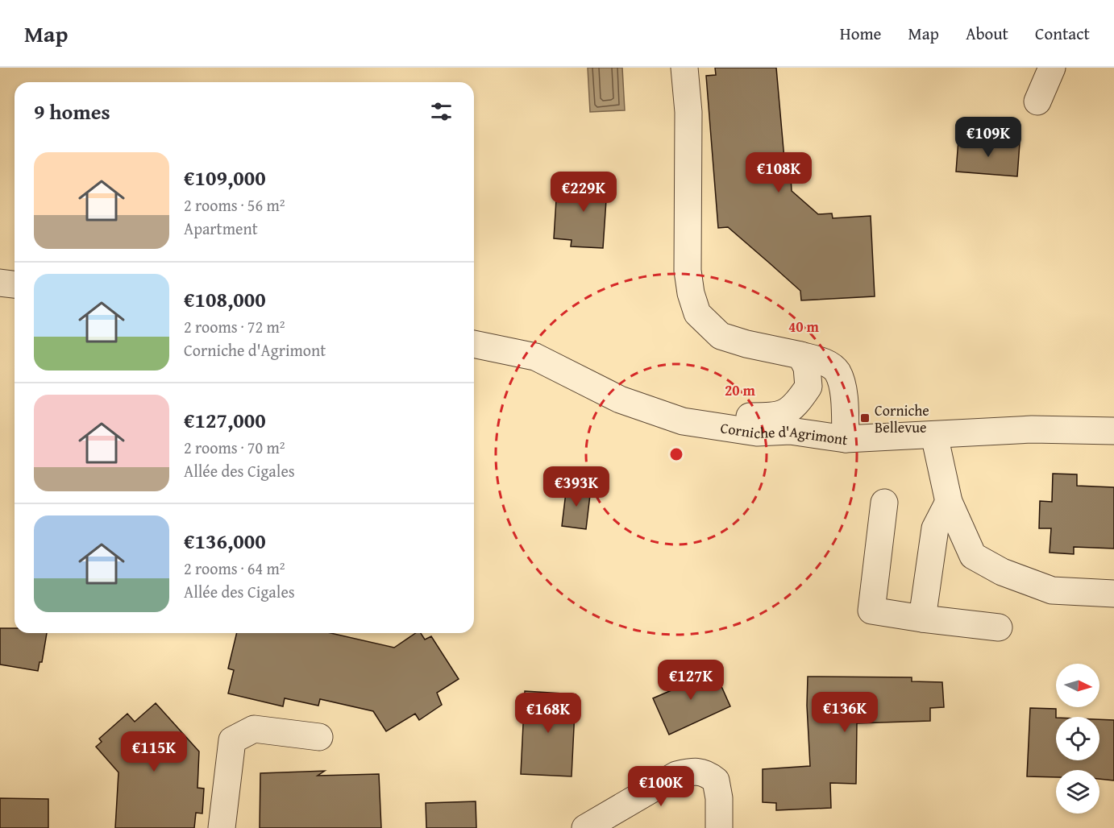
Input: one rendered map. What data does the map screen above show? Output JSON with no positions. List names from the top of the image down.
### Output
{
  "streets": {
    "street": ["Corniche d'Agrimont"]
  },
  "places": {
    "transit": ["Corniche Bellevue"]
  },
  "north": "right",
  "page": {
    "header": "Map",
    "nav": [
      "Home",
      "Map",
      "About",
      "Contact"
    ],
    "heading": "9 homes",
    "price": [
      "€109K",
      "€108K",
      "€229K",
      "€393K",
      "€127K",
      "€136K",
      "€168K",
      "€115K",
      "€100K"
    ],
    "list": [
      {
        "name": "€109,000",
        "note": "2 rooms · 56 m² · Apartment"
      },
      {
        "name": "€108,000",
        "note": "2 rooms · 72 m² · Corniche d'Agrimont"
      },
      {
        "name": "€127,000",
        "note": "2 rooms · 70 m² · Allée des Cigales"
      },
      {
        "name": "€136,000",
        "note": "2 rooms · 64 m² · Allée des Cigales"
      }
    ]
  },
  "rings": ["40 m", "20 m"]
}
